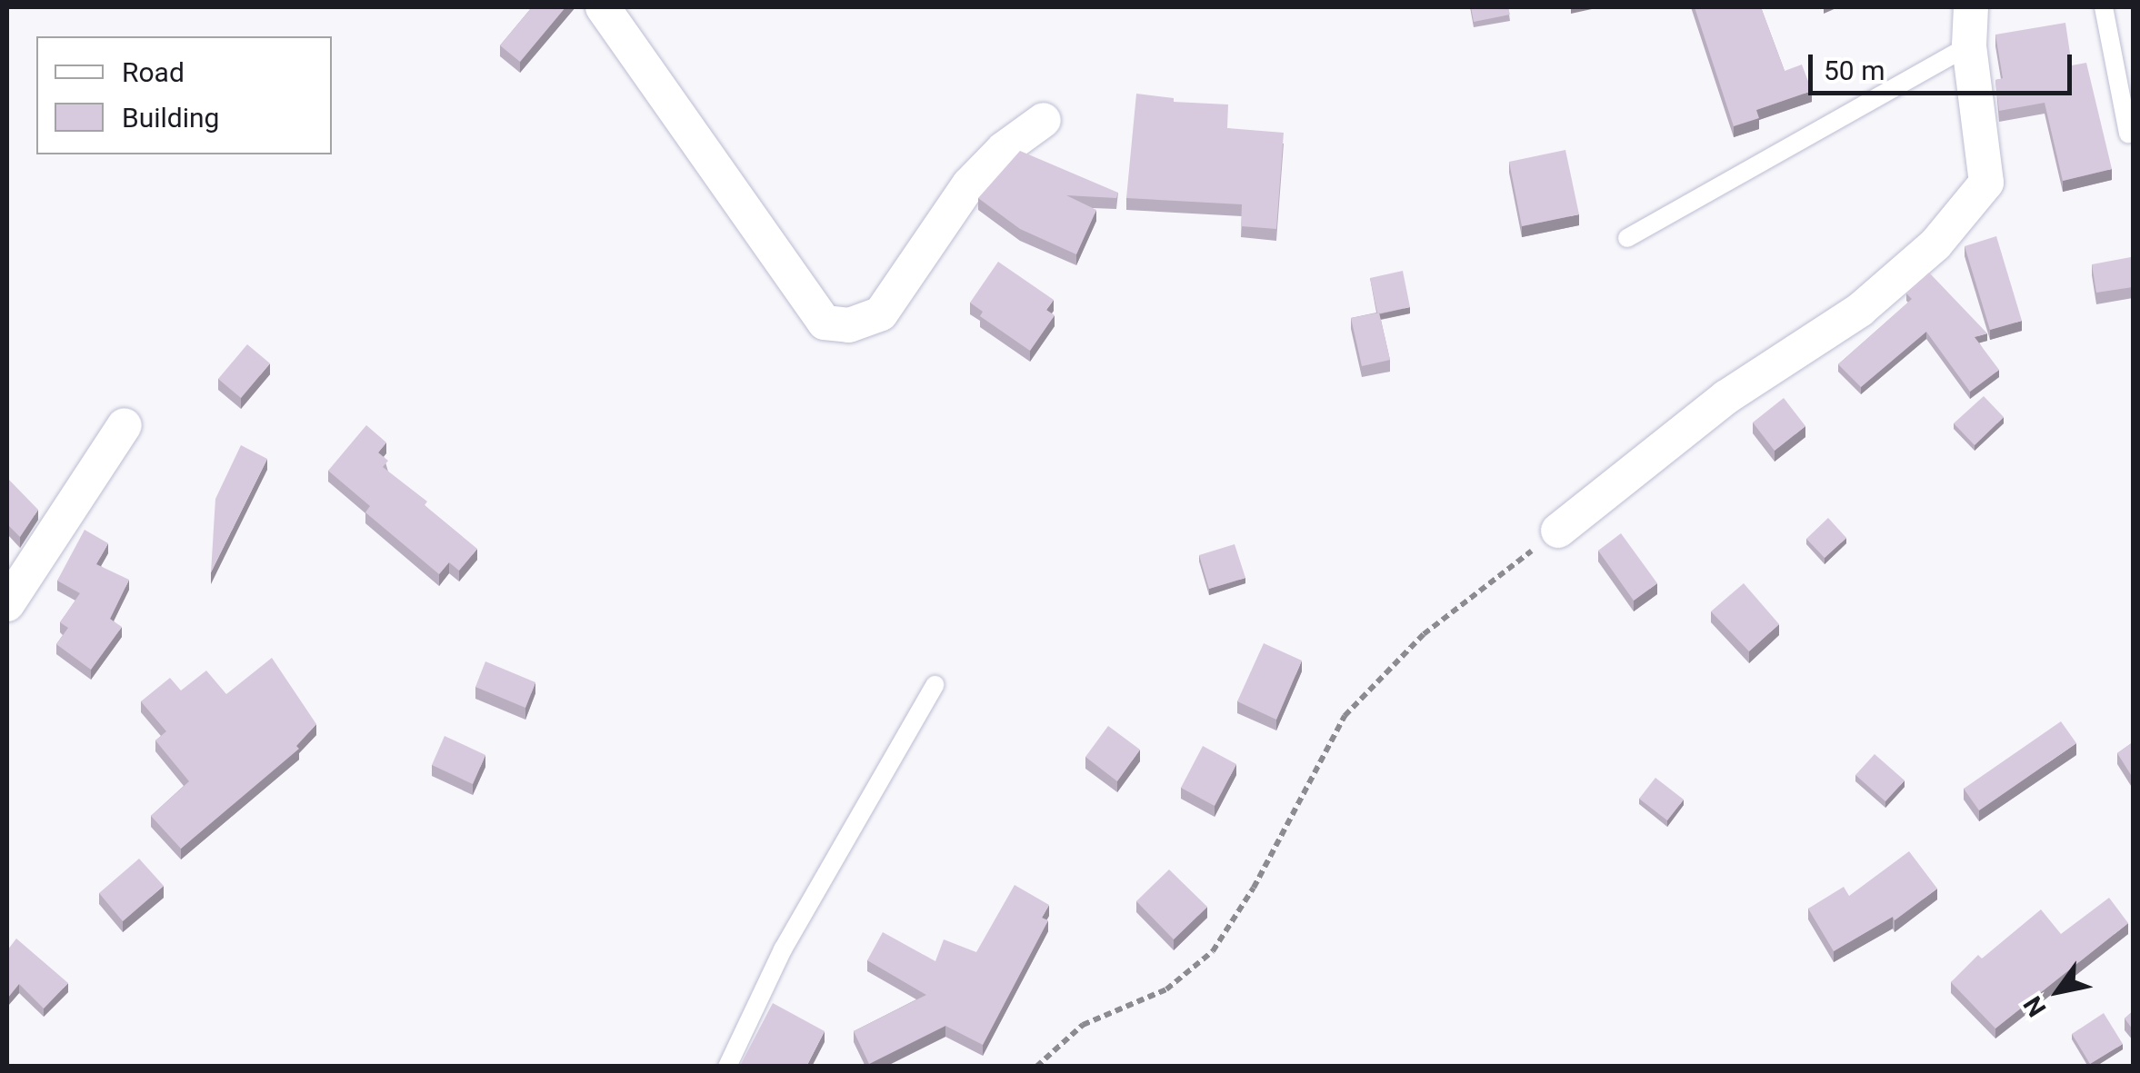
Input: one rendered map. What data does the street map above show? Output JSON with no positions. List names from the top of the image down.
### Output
{
  "legend": ["Road", "Building"],
  "scale_bar": "50 m",
  "north": "bottom left"
}
